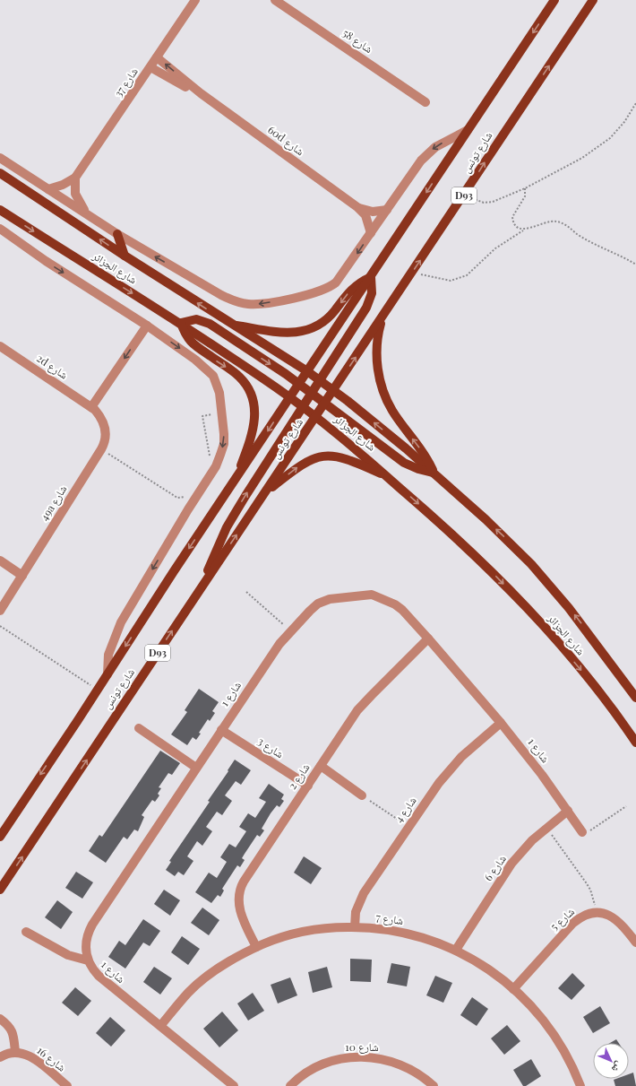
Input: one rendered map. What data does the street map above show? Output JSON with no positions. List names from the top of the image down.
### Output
{
  "streets": {
    "main road": ["شارع تونس", "D93", "شارع الجزائر"],
    "street": [
      "شارع 58",
      "شارع 37",
      "60d شارع",
      "2d شارع",
      "49a شارع",
      "شارع 1",
      "شارع 3",
      "شارع 2",
      "شارع 4",
      "شارع 6",
      "شارع 7",
      "شارع 5",
      "شارع 10",
      "شارع 16"
    ]
  },
  "crossings": [
    ["شارع 37", "60d شارع"],
    ["شارع تونس", "شارع الجزائر"],
    ["2d شارع", "49a شارع"],
    ["شارع 1", "شارع 3"],
    ["شارع 1", "شارع 2"],
    ["شارع 1", "شارع 4"],
    ["شارع 1", "شارع 6"],
    ["شارع 1", "شارع 7"],
    ["شارع 3", "شارع 2"],
    ["شارع 2", "شارع 7"],
    ["شارع 4", "شارع 7"],
    ["شارع 6", "شارع 7"],
    ["شارع 7", "شارع 5"]
  ],
  "north": "bottom right"
}
